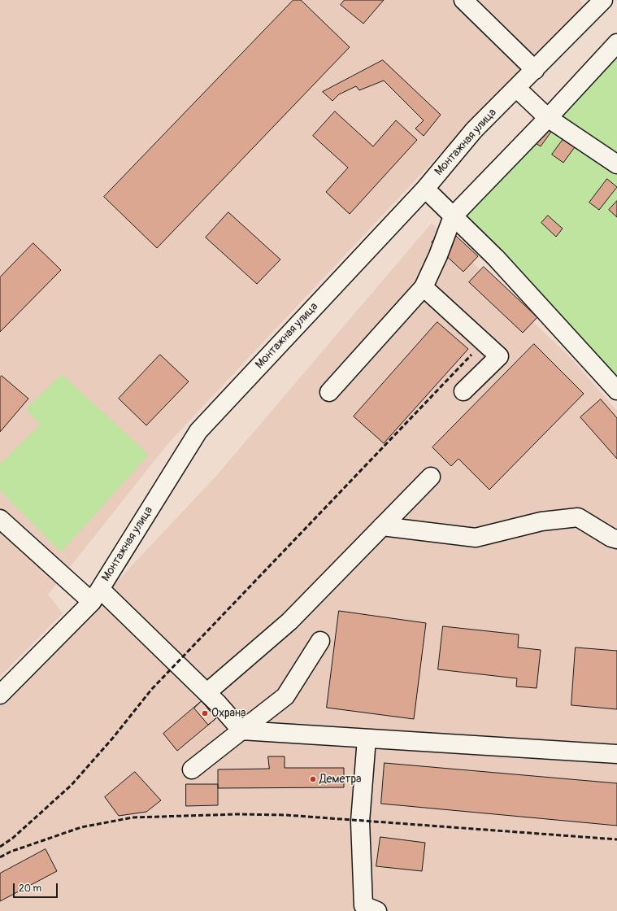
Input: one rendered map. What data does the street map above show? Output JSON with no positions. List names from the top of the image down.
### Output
{
  "streets": {
    "street": ["Монтажная улица"]
  },
  "places": ["Охрана", "Деметра"],
  "scale_bar": "20 m"
}
